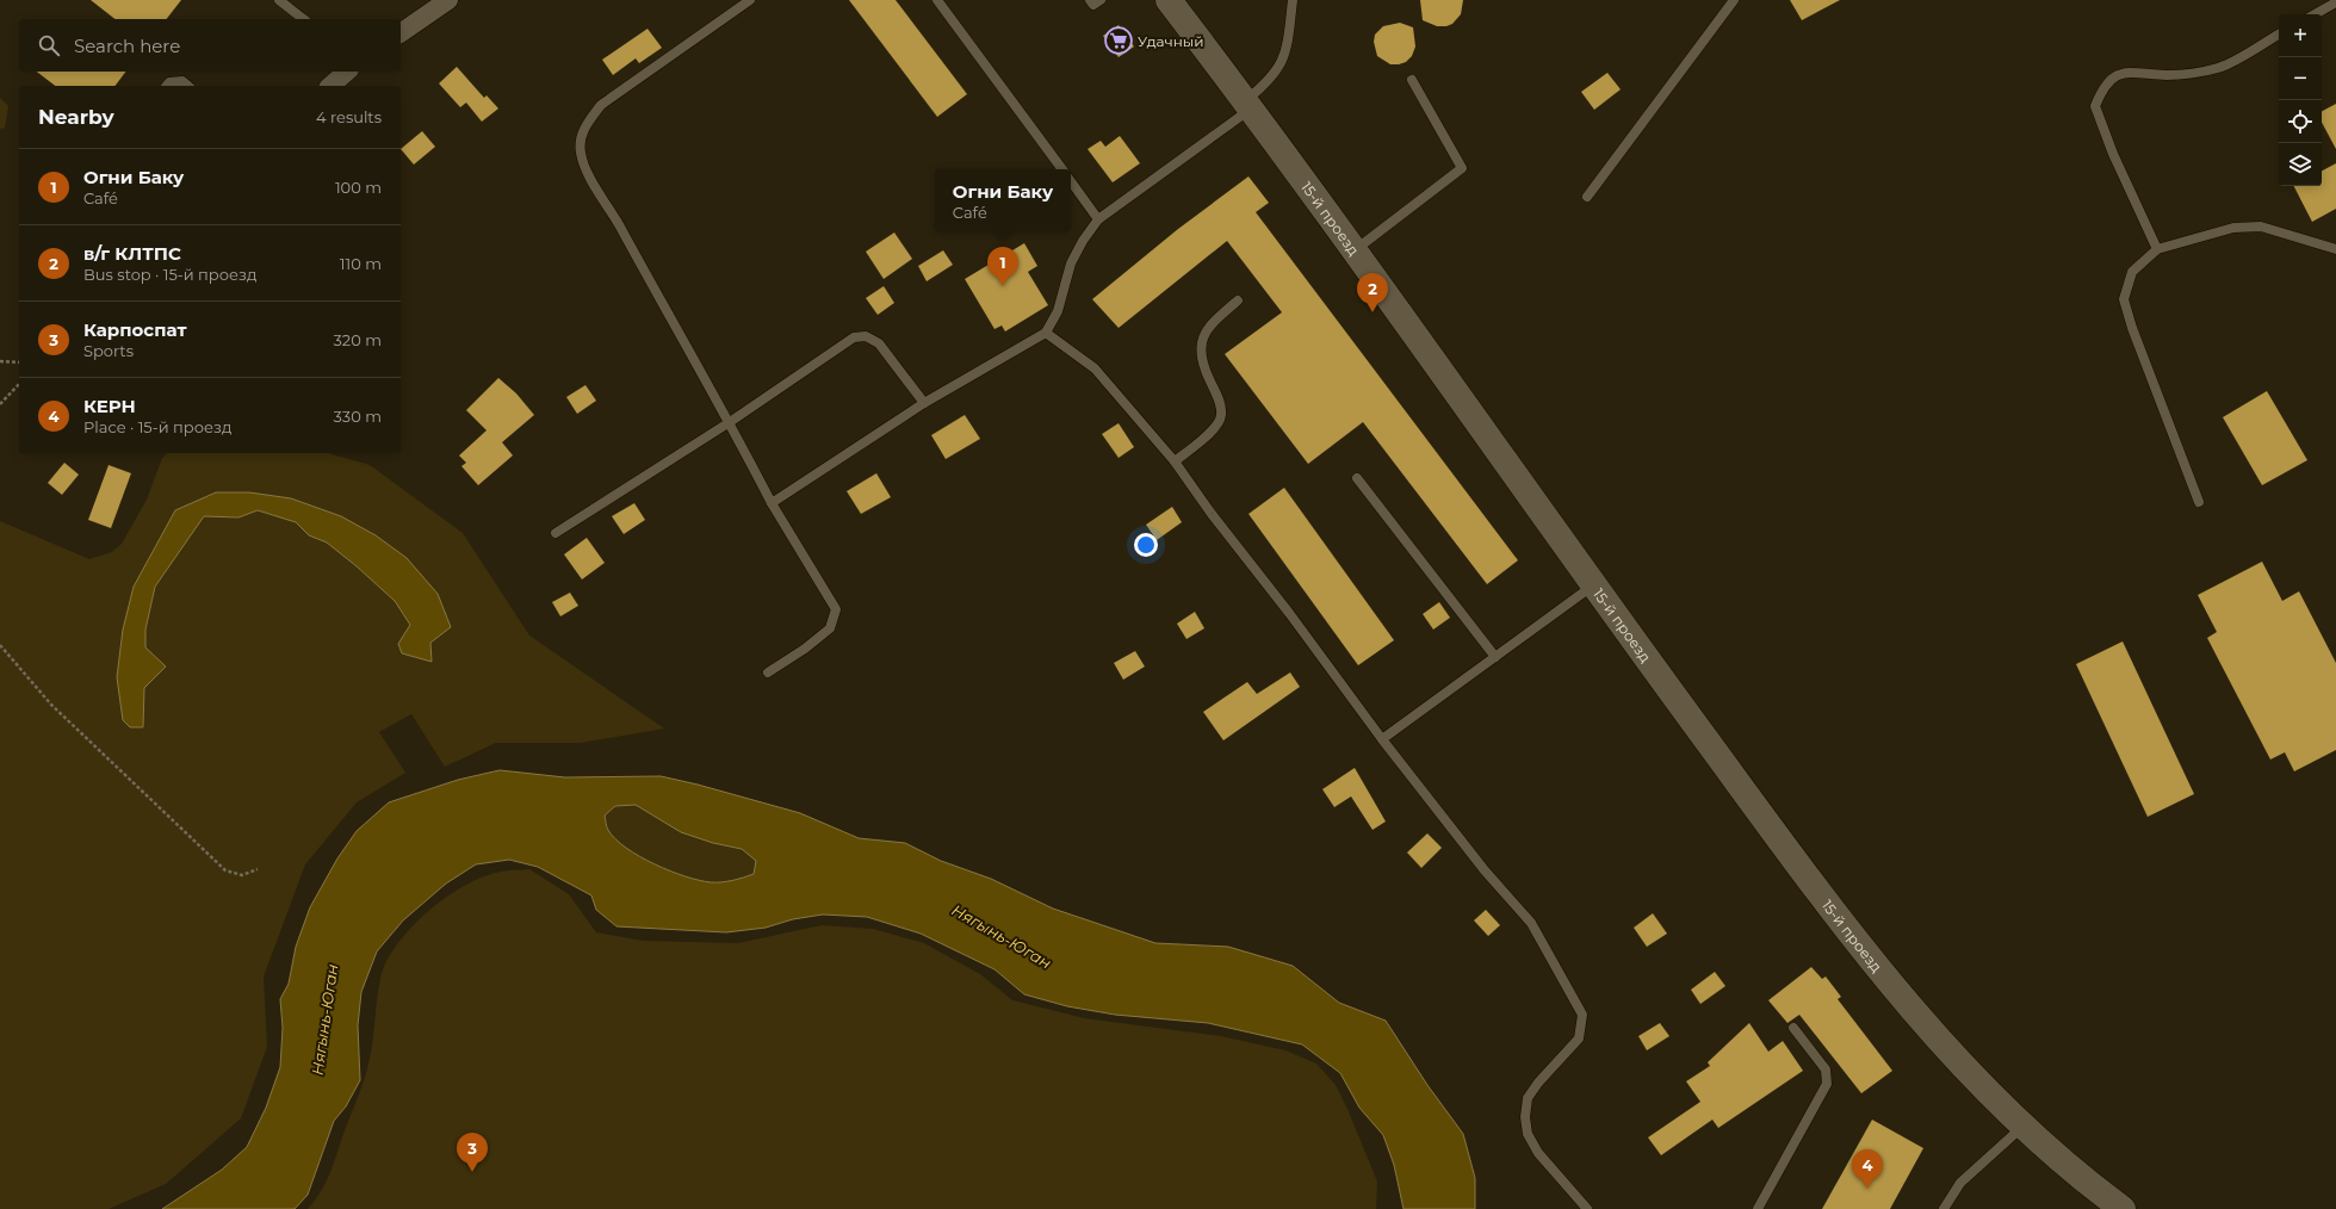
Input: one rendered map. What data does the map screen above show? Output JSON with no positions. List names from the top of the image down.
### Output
{
  "streets": {
    "main road": ["15-й проезд"]
  },
  "water": ["Нягынь-Юган"],
  "places": {
    "supermarket": ["Удачный"]
  },
  "page": {
    "map_buttons": ["+", "−"],
    "search": "Search here",
    "heading": ["Nearby", "4 results"],
    "list": [
      {
        "mark": "1",
        "name": "Огни Баку",
        "note": "Café",
        "value": "100 m"
      },
      {
        "mark": "2",
        "name": "в/г КЛТПС",
        "note": "Bus stop · 15-й проезд",
        "value": "110 m"
      },
      {
        "mark": "3",
        "name": "Карпоспат",
        "note": "Sports",
        "value": "320 m"
      },
      {
        "mark": "4",
        "name": "КЕРН",
        "note": "Place · 15-й проезд",
        "value": "330 m"
      }
    ],
    "popup": ["Огни Баку", "Café"],
    "pins": [
      "1",
      "2",
      "3",
      "4"
    ]
  }
}
